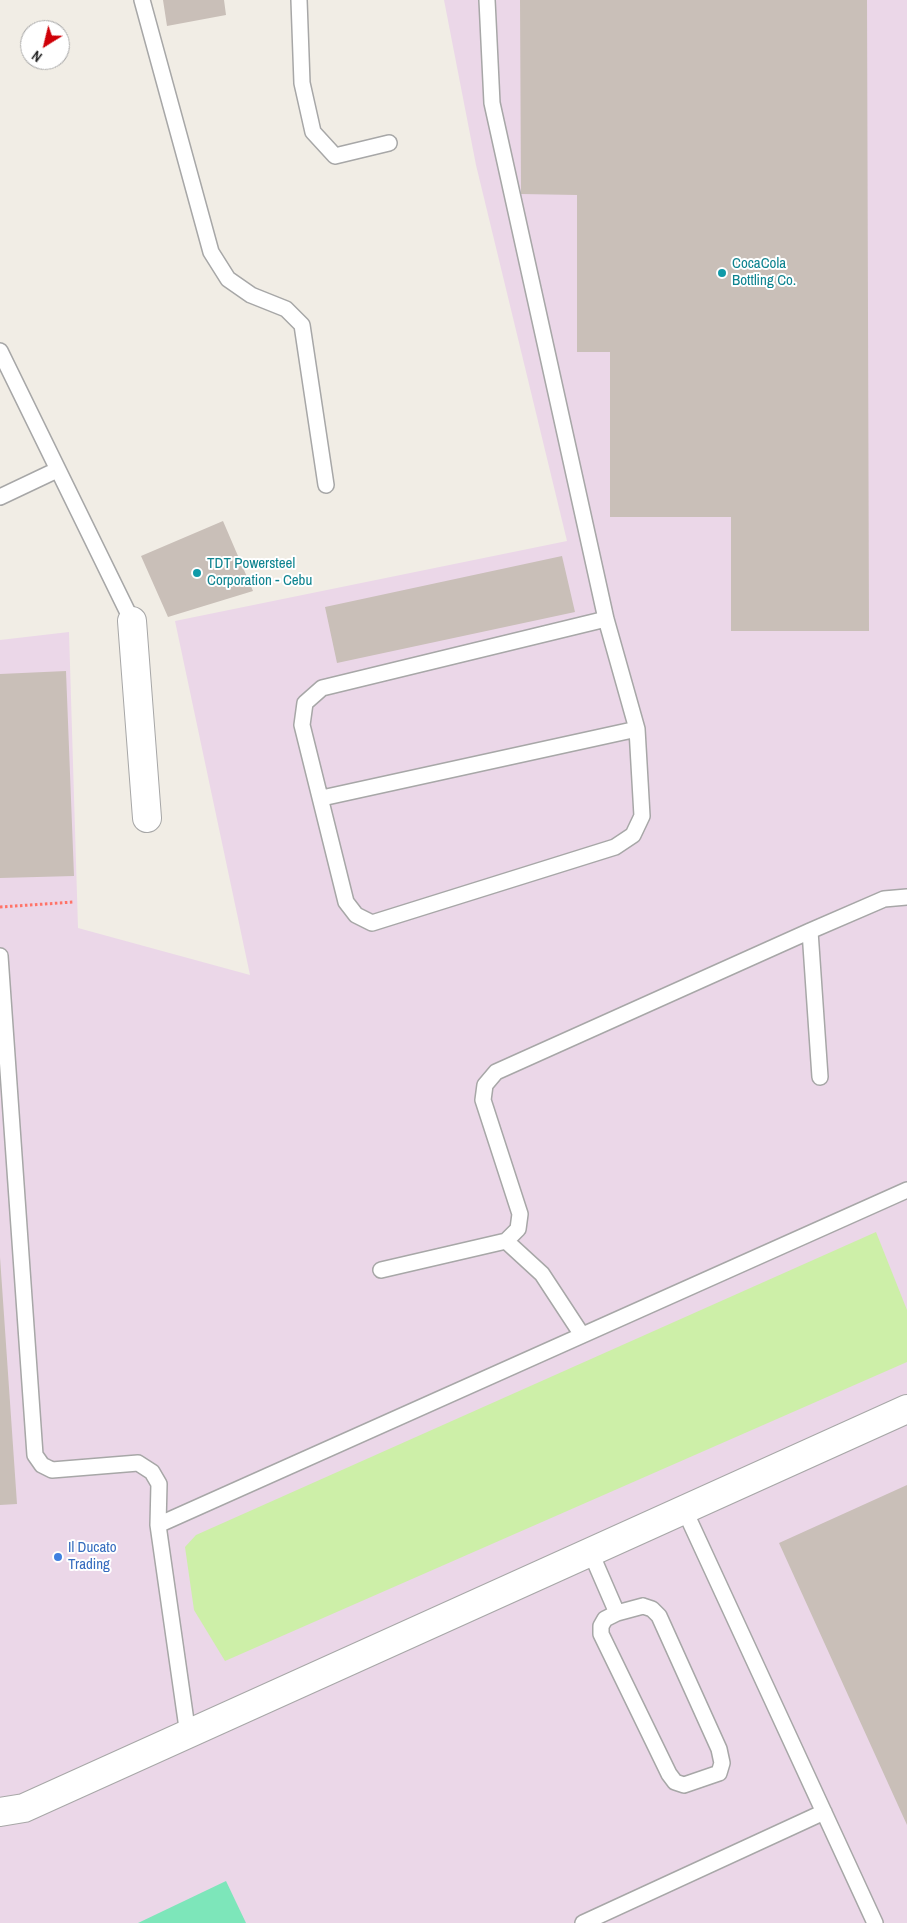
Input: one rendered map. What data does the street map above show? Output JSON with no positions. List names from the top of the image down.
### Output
{
  "places": ["CocaCola Bottling Co.", "TDT Powersteel Corporation - Cebu", "Il Ducato Trading"],
  "north": "bottom left"
}
